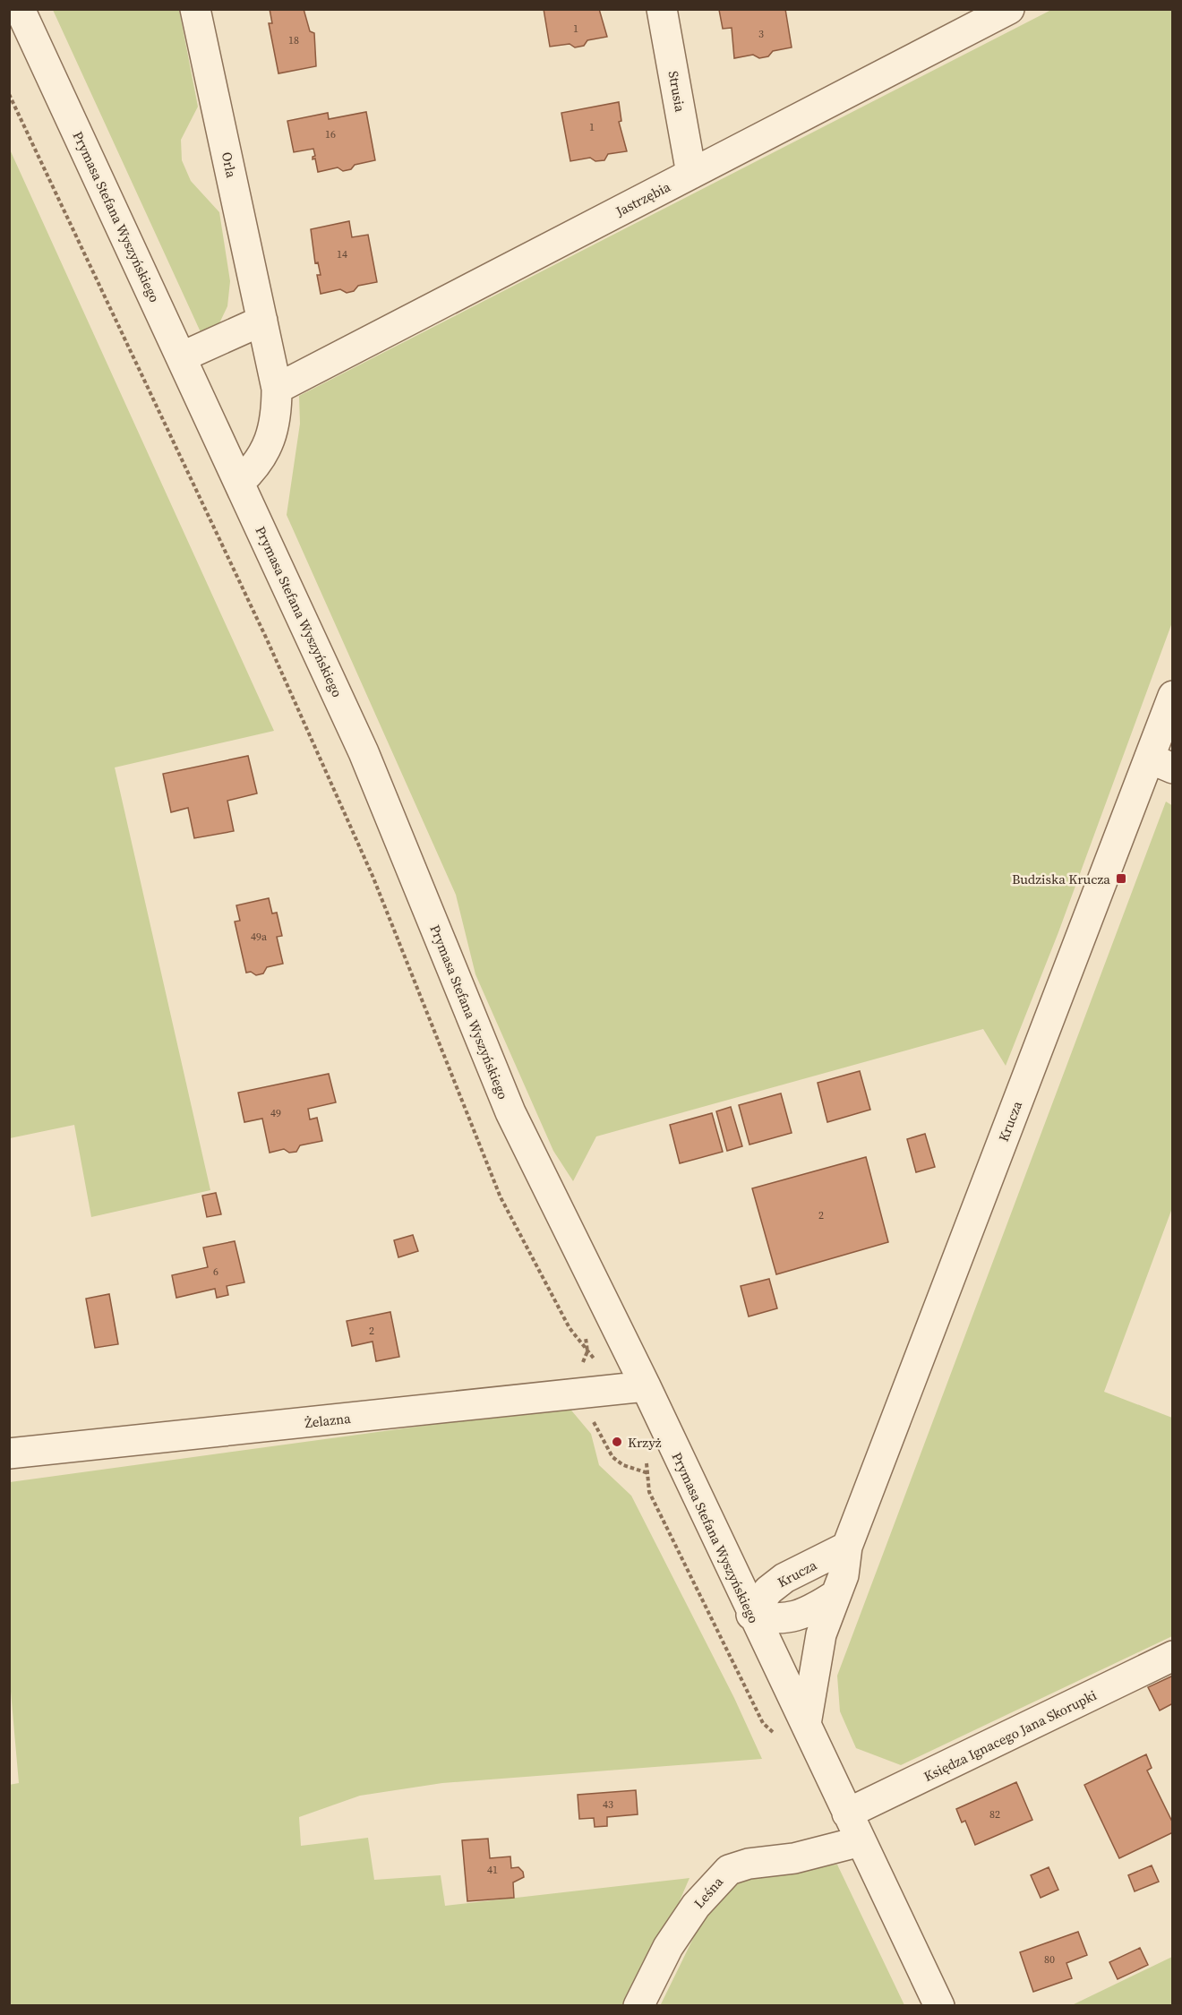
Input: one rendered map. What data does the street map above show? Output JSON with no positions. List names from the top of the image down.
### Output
{
  "streets": {
    "street": [
      "Strusia",
      "Orla",
      "Jastrzębia",
      "Prymasa Stefana Wyszyńskiego",
      "Krucza",
      "Żelazna",
      "Księdza Ignacego Jana Skorupki",
      "Leśna"
    ]
  },
  "crossings": [
    ["Strusia", "Jastrzębia"],
    ["Orla", "Jastrzębia"],
    ["Orla", "Prymasa Stefana Wyszyńskiego"],
    ["Prymasa Stefana Wyszyńskiego", "Krucza"],
    ["Prymasa Stefana Wyszyńskiego", "Żelazna"],
    ["Prymasa Stefana Wyszyńskiego", "Księdza Ignacego Jana Skorupki"],
    ["Prymasa Stefana Wyszyńskiego", "Leśna"]
  ],
  "places": {
    "transit": ["Budziska Krucza"],
    "other": ["Krzyż"]
  },
  "house_numbers": [
    "1",
    "3",
    "18",
    "1",
    "16",
    "14",
    "49a",
    "49",
    "2",
    "6",
    "2",
    "43",
    "82",
    "41",
    "80"
  ]
}
